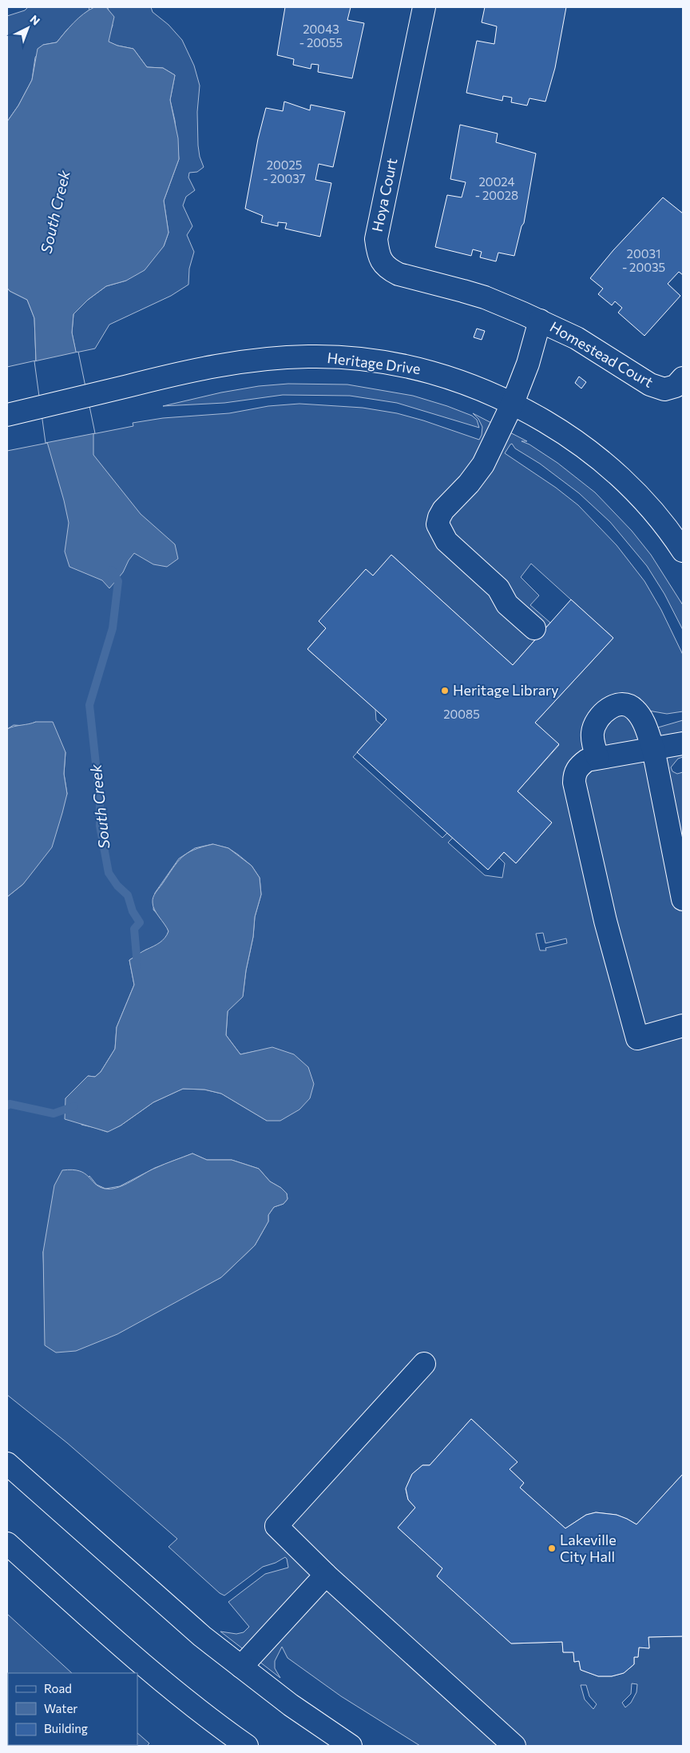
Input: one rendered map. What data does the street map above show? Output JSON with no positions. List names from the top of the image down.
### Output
{
  "streets": {
    "main road": ["Hoya Court", "Homestead Court", "Heritage Drive"]
  },
  "crossings": [
    ["Hoya Court", "Homestead Court"]
  ],
  "water": ["South Creek"],
  "places": ["Heritage Library", "Lakeville City Hall"],
  "house_numbers": [
    "20043 - 20055",
    "20025 - 20037",
    "20024 - 20028",
    "20031 - 20035",
    "20085"
  ],
  "legend": ["Road", "Water", "Building"],
  "north": "top right"
}
